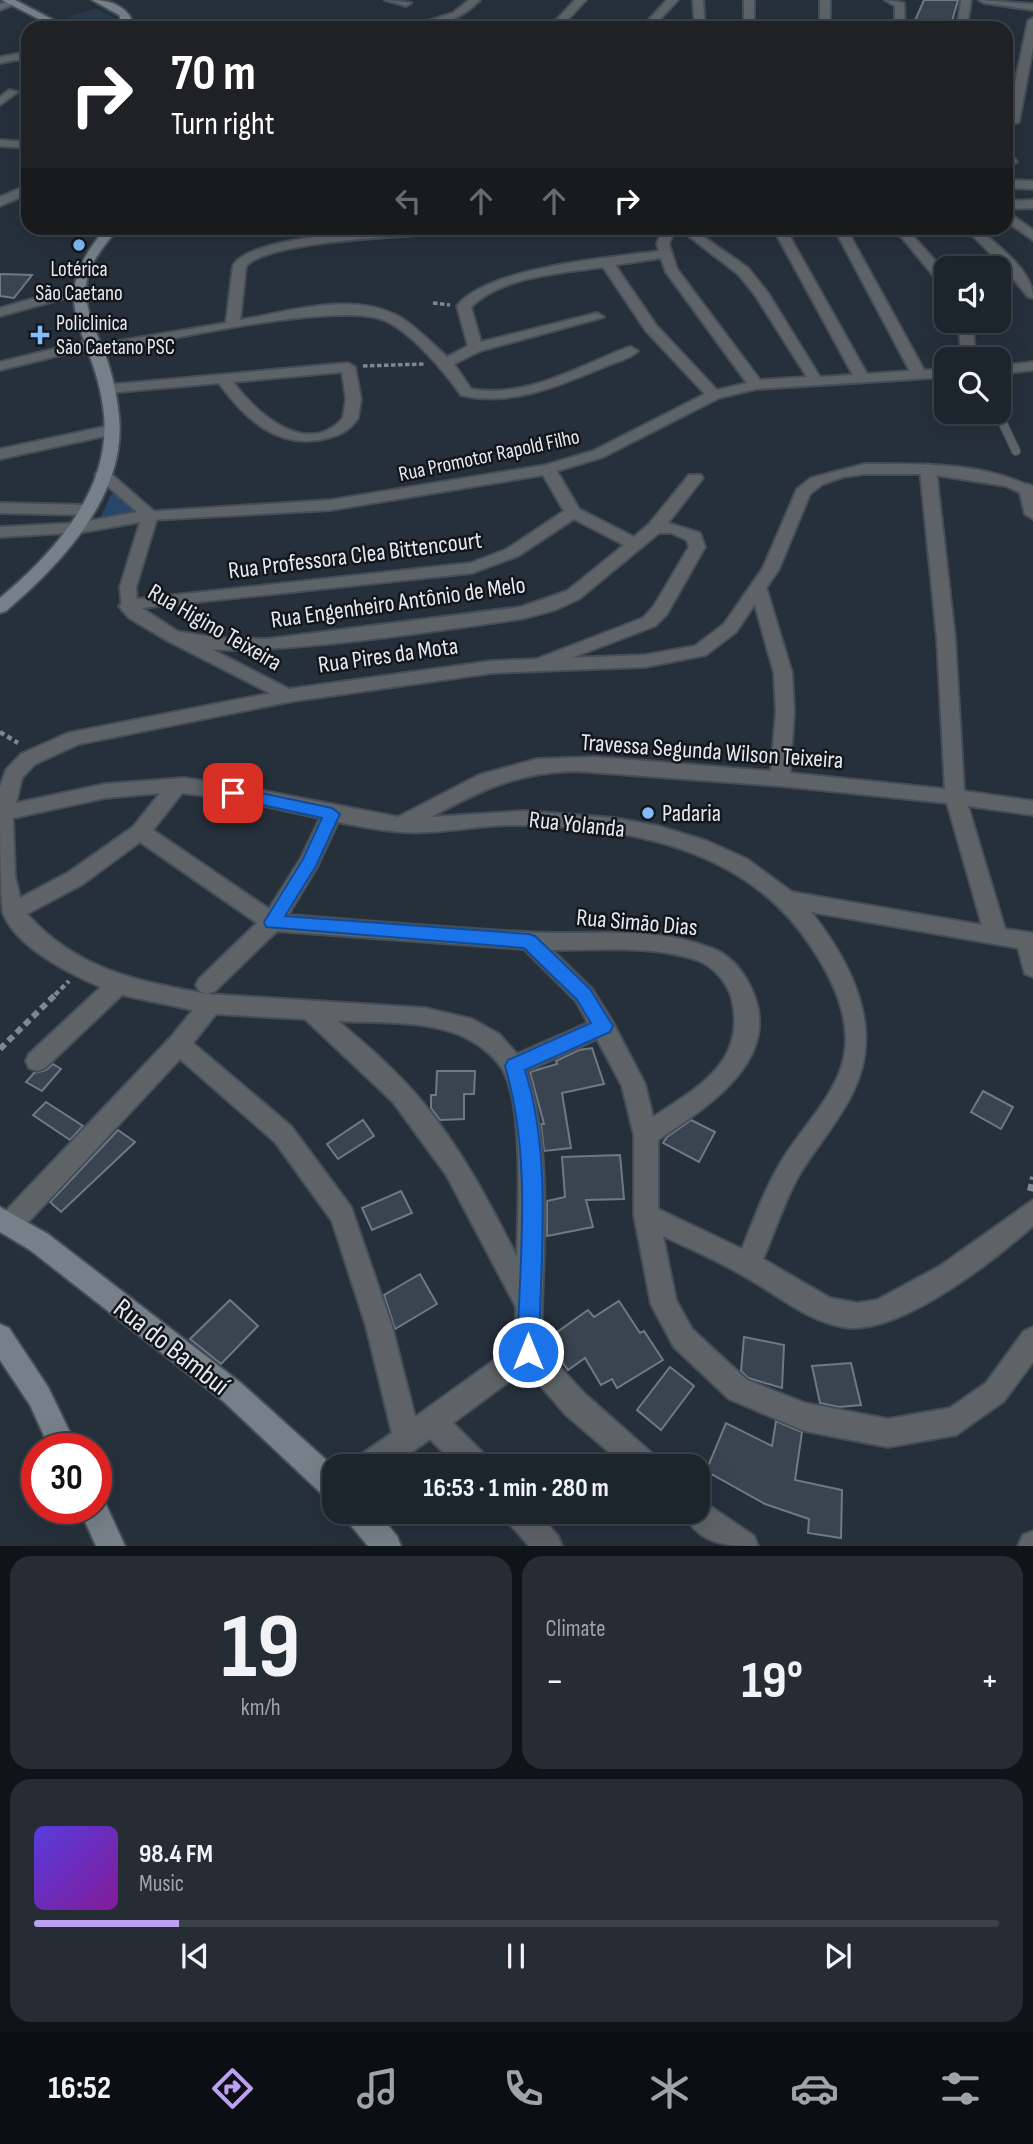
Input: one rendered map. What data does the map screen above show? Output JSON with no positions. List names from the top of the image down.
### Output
{
  "streets": {
    "main road": ["Rua do Bambuí"],
    "street": [
      "Rua Promotor Rapold Filho",
      "Rua Professora Clea Bittencourt",
      "Rua Engenheiro Antônio de Melo",
      "Rua Higino Teixeira",
      "Rua Pires da Mota",
      "Travessa Segunda Wilson Teixeira",
      "Rua Yolanda",
      "Rua Simão Dias"
    ]
  },
  "crossings": [
    ["Rua Promotor Rapold Filho", "Rua Higino Teixeira"],
    ["Rua Professora Clea Bittencourt", "Rua Higino Teixeira"],
    ["Rua Engenheiro Antônio de Melo", "Rua Higino Teixeira"],
    ["Rua Higino Teixeira", "Rua Pires da Mota"],
    ["Rua Pires da Mota", "Rua Yolanda"],
    ["Travessa Segunda Wilson Teixeira", "Rua Yolanda"]
  ],
  "places": {
    "other": ["Lotérica São Caetano", "Padaria"],
    "health": ["Policlinica São Caetano PSC"]
  },
  "page": {
    "turn": ["70 m", "Turn right"],
    "limit": "30",
    "trip": "16:53 · 1 min · 280 m",
    "tile": [
      ["19", "km/h"],
      "Climate"
    ],
    "heat": ["−", "19°", "+"],
    "song": ["98.4 FM", "Music"],
    "tabs": "16:52"
  }
}
